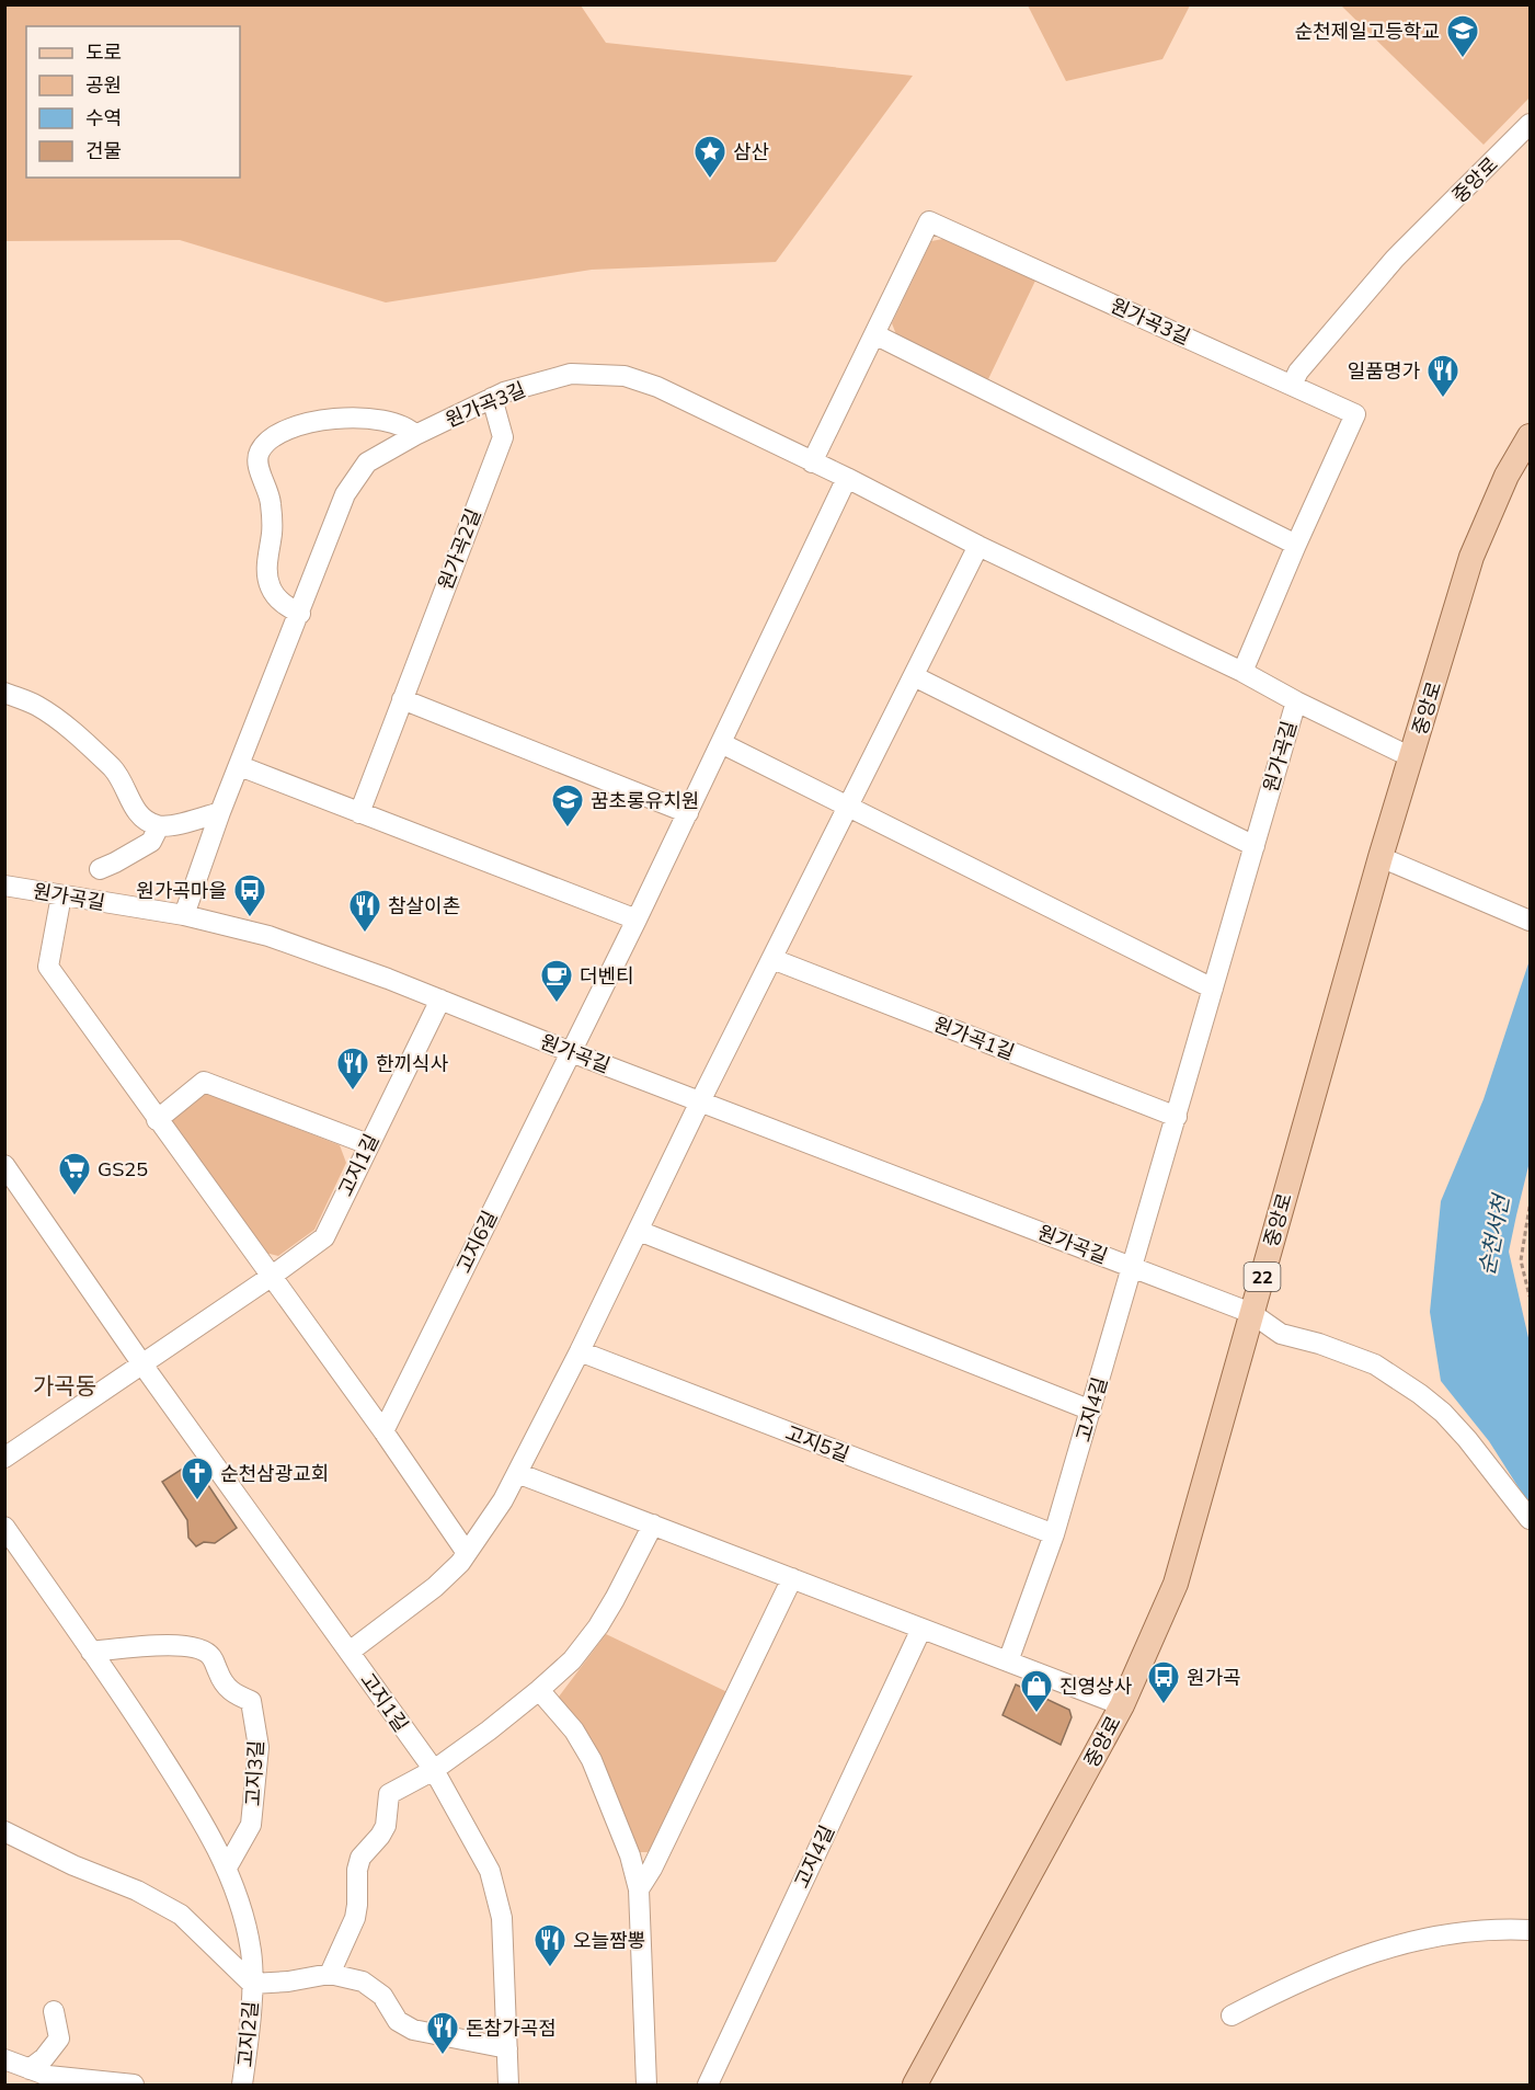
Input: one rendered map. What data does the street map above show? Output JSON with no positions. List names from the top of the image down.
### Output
{
  "streets": {
    "main road": ["중앙로", "22"],
    "street": [
      "원가곡3길",
      "원가곡2길",
      "원가곡길",
      "원가곡1길",
      "고지1길",
      "고지6길",
      "고지4길",
      "고지5길",
      "고지3길",
      "고지2길"
    ]
  },
  "crossings": [
    ["중앙로", "원가곡3길"],
    ["중앙로", "원가곡길"],
    ["원가곡3길", "원가곡2길"],
    ["원가곡3길", "원가곡길"],
    ["원가곡길", "원가곡1길"],
    ["원가곡길", "고지1길"],
    ["원가곡길", "고지6길"],
    ["원가곡길", "고지4길"],
    ["고지4길", "고지5길"]
  ],
  "districts": ["가곡동"],
  "water": ["순천서천"],
  "places": {
    "school or university": ["순천제일고등학교", "꿈초롱유치원"],
    "place": ["삼산"],
    "restaurant": [
      "일품명가",
      "참살이촌",
      "한끼식사",
      "오늘짬뽕",
      "돈참가곡점"
    ],
    "bus stop": ["원가곡마을", "원가곡"],
    "cafe": ["더벤티"],
    "supermarket": ["GS25"],
    "church": ["순천삼광교회"],
    "shop": ["진영상사"]
  },
  "legend": [
    "도로",
    "공원",
    "수역",
    "건물"
  ]
}
